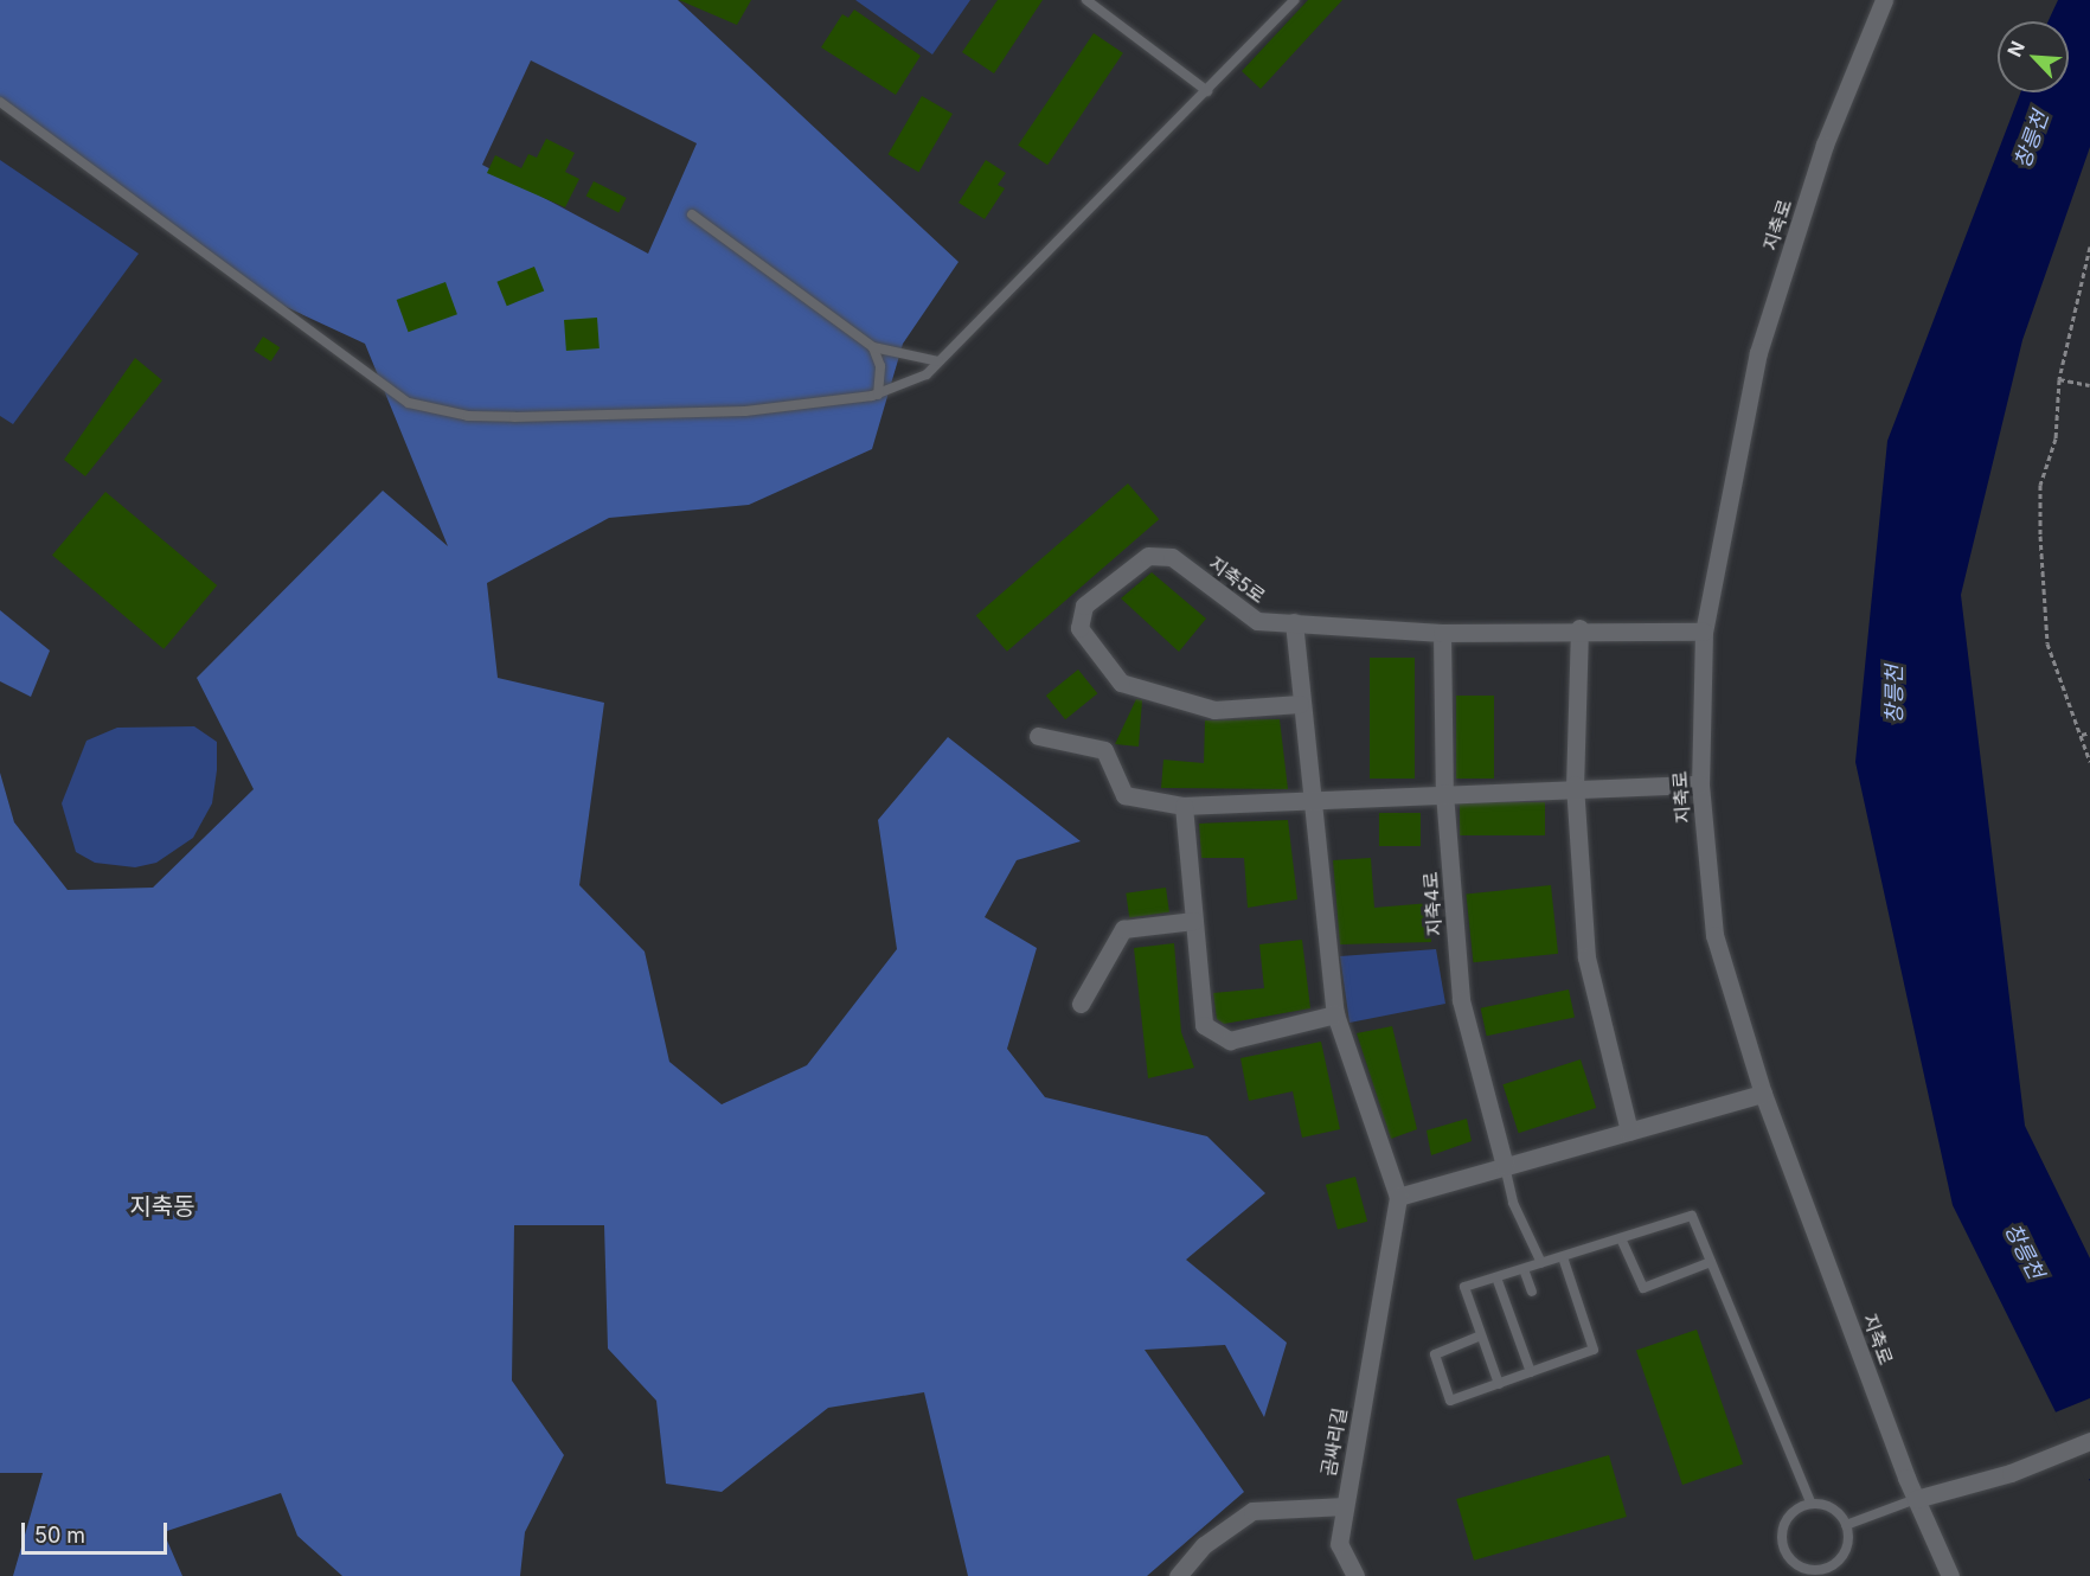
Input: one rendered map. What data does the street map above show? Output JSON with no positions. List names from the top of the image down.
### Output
{
  "streets": {
    "street": [
      "지축로",
      "지축5로",
      "지축4로",
      "곰싸리길"
    ]
  },
  "crossings": [
    ["지축로", "지축5로"],
    ["지축5로", "지축4로"]
  ],
  "districts": ["지축동"],
  "water": ["창릉천"],
  "scale_bar": "50 m",
  "north": "top left"
}
